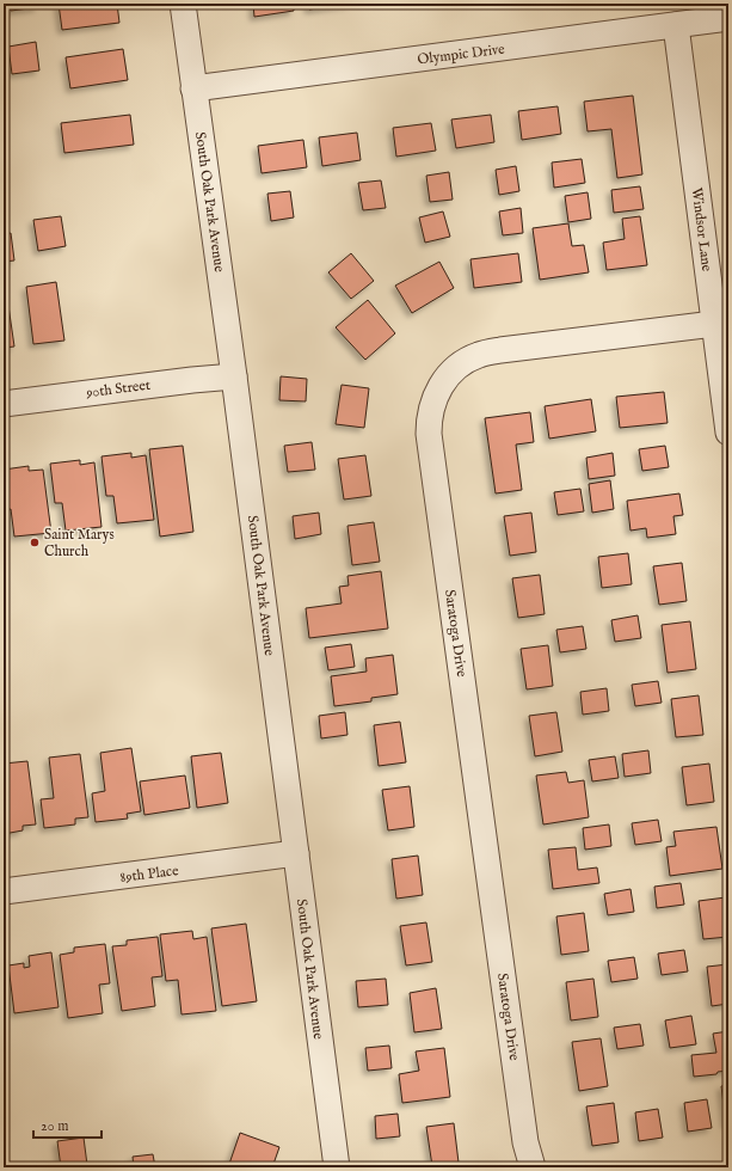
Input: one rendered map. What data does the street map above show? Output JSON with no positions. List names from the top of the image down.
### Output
{
  "streets": {
    "street": [
      "Olympic Drive",
      "South Oak Park Avenue",
      "Windsor Lane",
      "90th Street",
      "Saratoga Drive",
      "89th Place"
    ]
  },
  "crossings": [
    ["Olympic Drive", "South Oak Park Avenue"],
    ["Olympic Drive", "Windsor Lane"],
    ["South Oak Park Avenue", "90th Street"],
    ["South Oak Park Avenue", "89th Place"],
    ["Windsor Lane", "Saratoga Drive"]
  ],
  "places": ["Saint Marys Church"],
  "scale_bar": "20 m"
}
